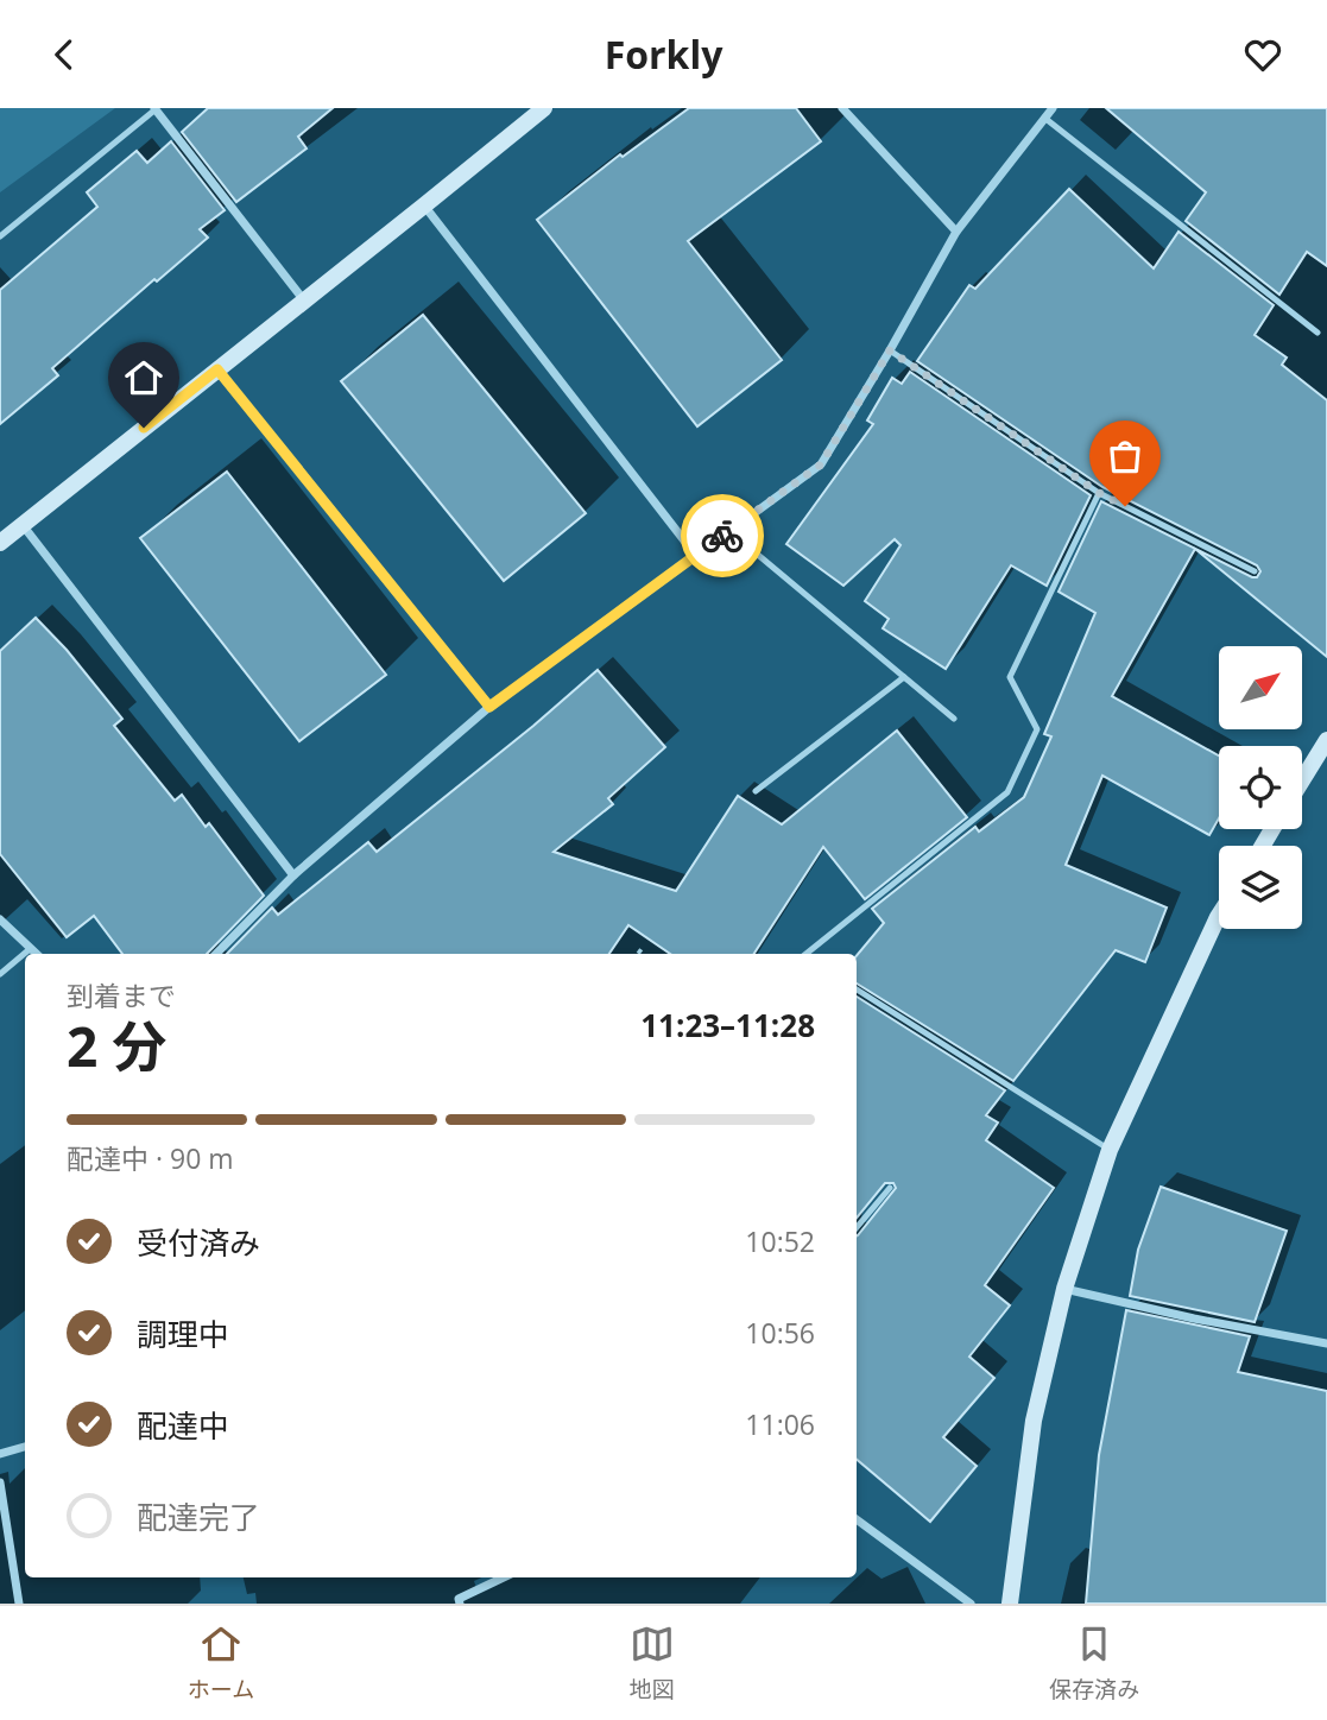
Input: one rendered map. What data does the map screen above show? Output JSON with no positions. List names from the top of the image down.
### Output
{
  "north": "top right",
  "page": {
    "header": "Forkly",
    "heading": ["2 分", "到着まで", "11:23–11:28"],
    "bar": "配達中 · 90 m",
    "list": [
      ["受付済み", "10:52"],
      ["調理中", "10:56"],
      ["配達中", "11:06"],
      "配達完了"
    ],
    "tabs": ["ホーム", "地図", "保存済み"]
  }
}
